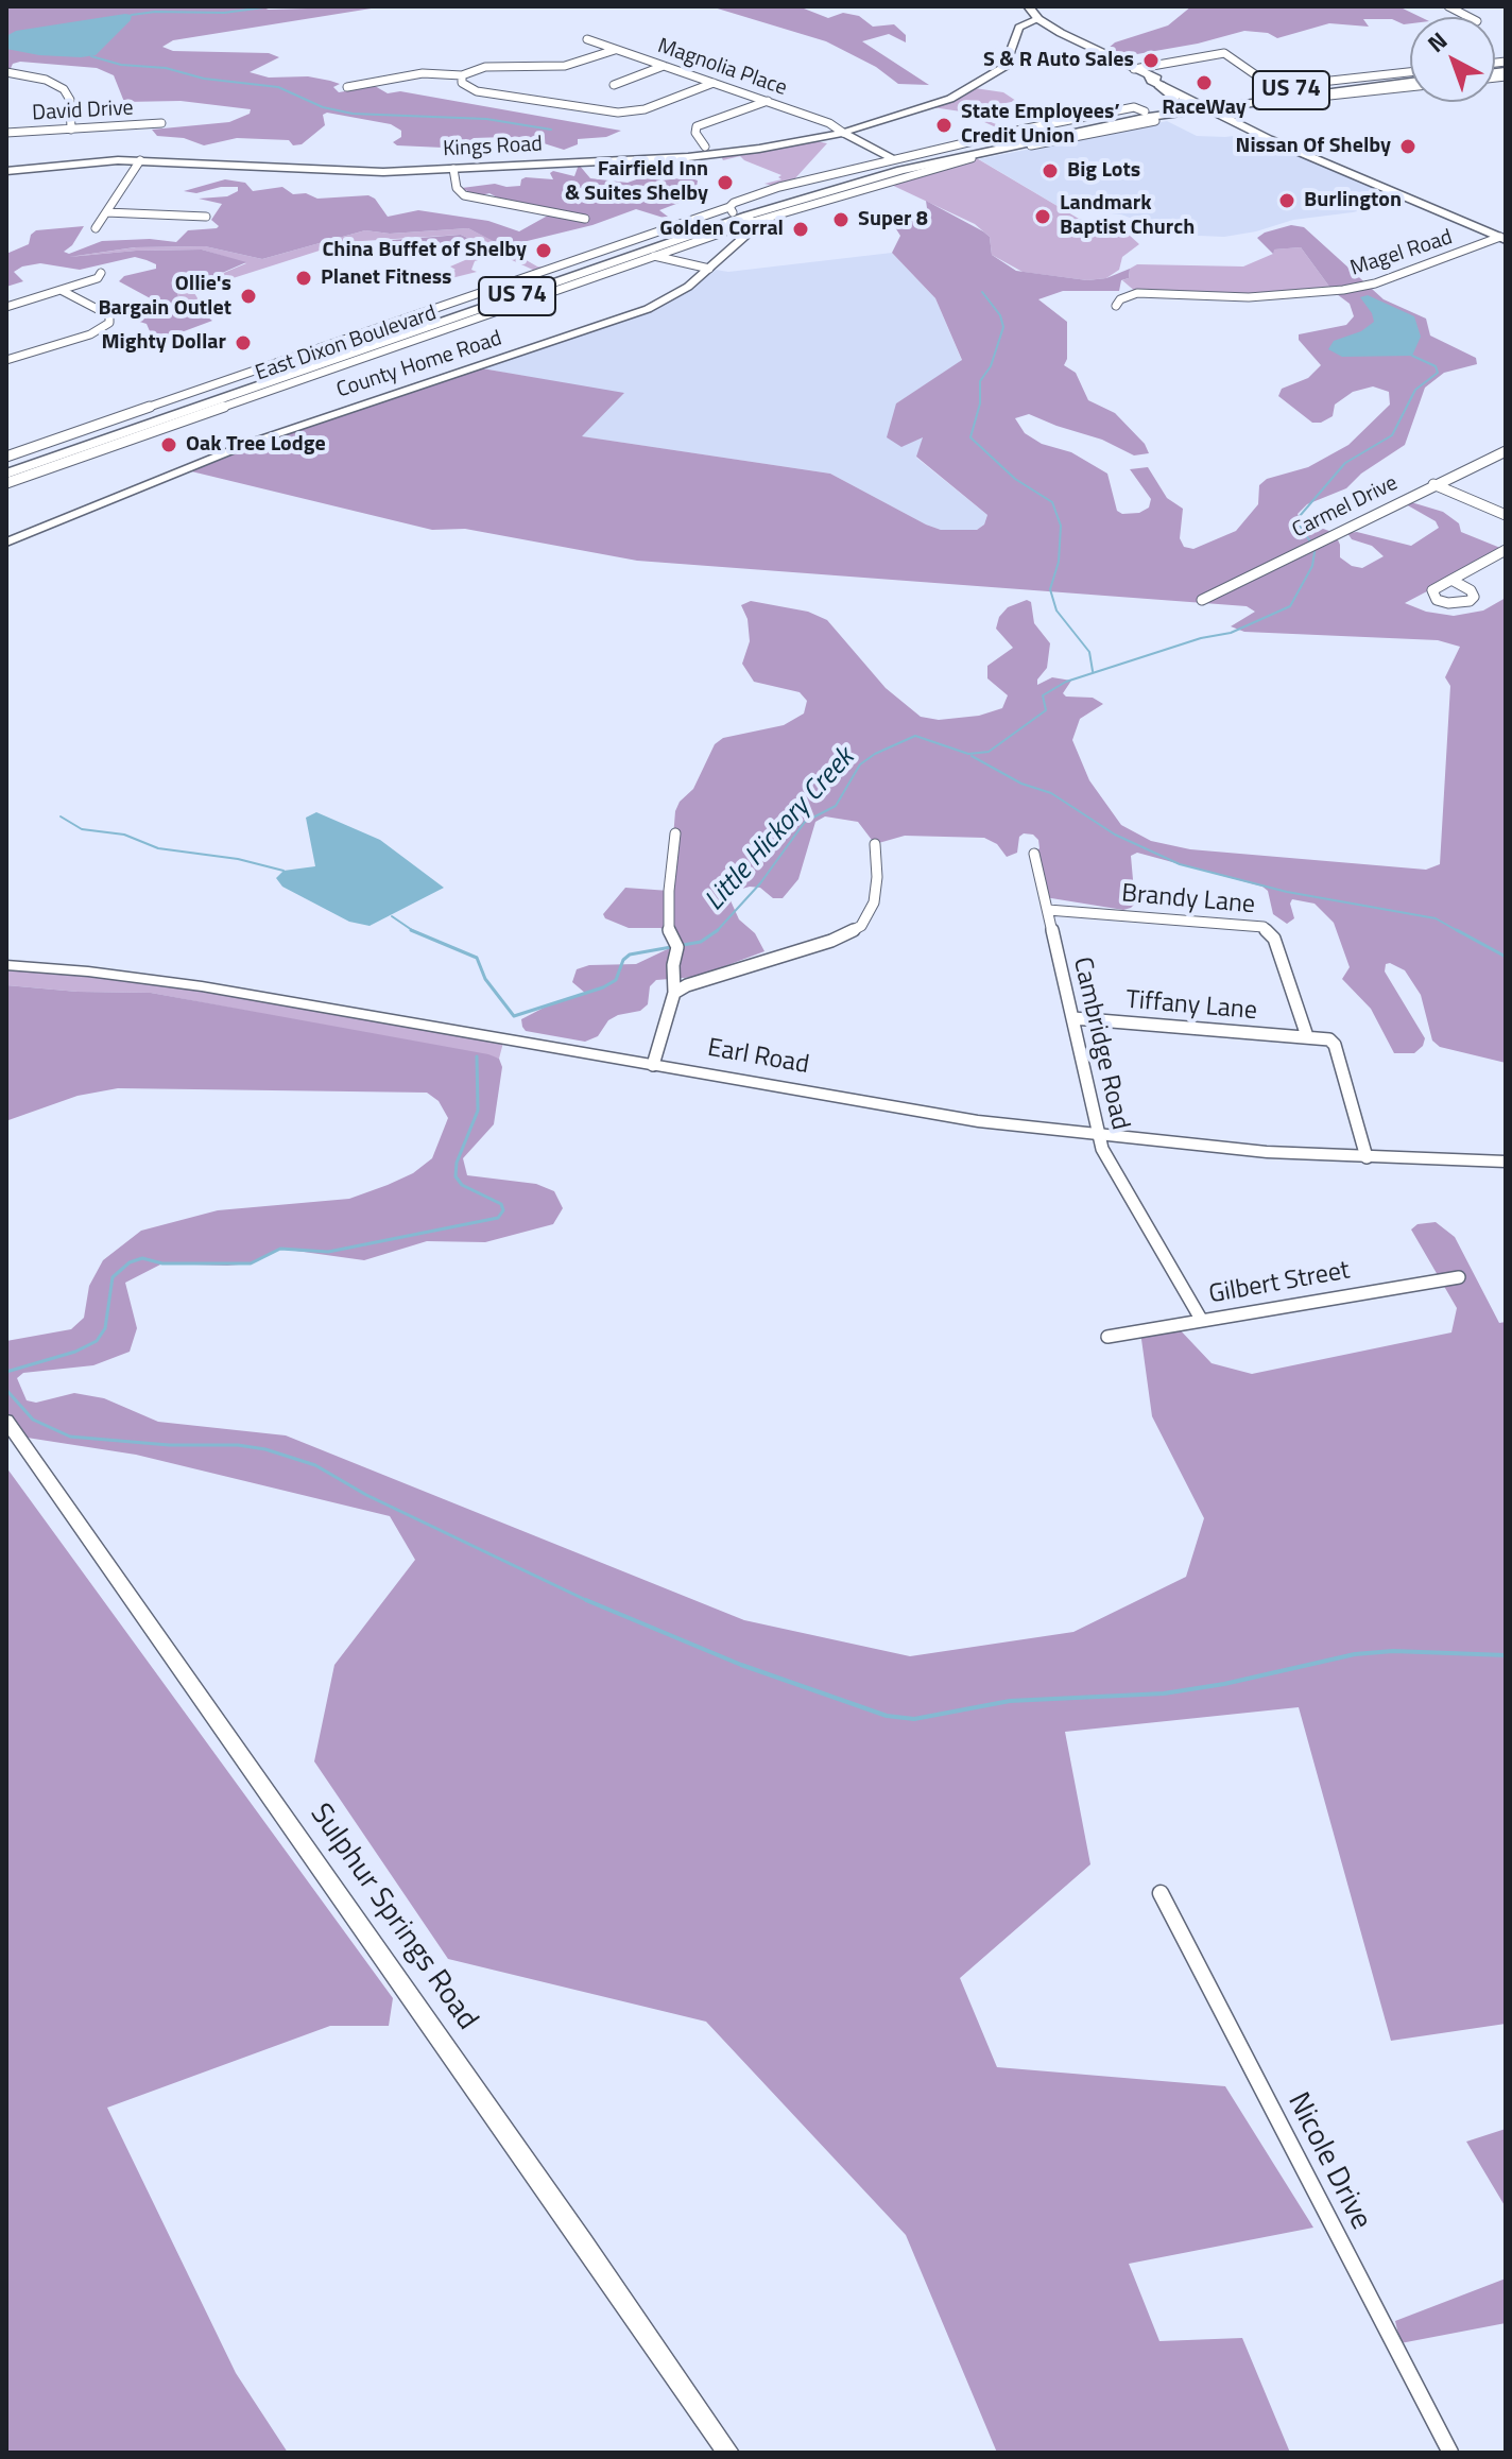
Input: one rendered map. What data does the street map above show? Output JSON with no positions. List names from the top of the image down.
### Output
{
  "streets": {
    "highway": ["US 74", "East Dixon Boulevard", "County Home Road"],
    "main road": ["Earl Road"],
    "street": [
      "Magnolia Place",
      "David Drive",
      "Kings Road",
      "Magel Road",
      "Carmel Drive",
      "Brandy Lane",
      "Tiffany Lane",
      "Cambridge Road",
      "Gilbert Street",
      "Sulphur Springs Road",
      "Nicole Drive"
    ]
  },
  "crossings": [
    ["Magnolia Place", "Kings Road"],
    ["East Dixon Boulevard", "County Home Road"],
    ["Brandy Lane", "Tiffany Lane"],
    ["Brandy Lane", "Cambridge Road"],
    ["Tiffany Lane", "Cambridge Road"],
    ["Cambridge Road", "Earl Road"],
    ["Cambridge Road", "Gilbert Street"]
  ],
  "water": ["Little Hickory Creek"],
  "places": [
    "S & R Auto Sales",
    "RaceWay",
    "State Employees’ Credit Union",
    "Nissan Of Shelby",
    "Big Lots",
    "Fairfield Inn & Suites Shelby",
    "Burlington",
    "Landmark Baptist Church",
    "Super 8",
    "Golden Corral",
    "China Buffet of Shelby",
    "Planet Fitness",
    "Ollie's Bargain Outlet",
    "Mighty Dollar",
    "Oak Tree Lodge"
  ],
  "north": "top left"
}
